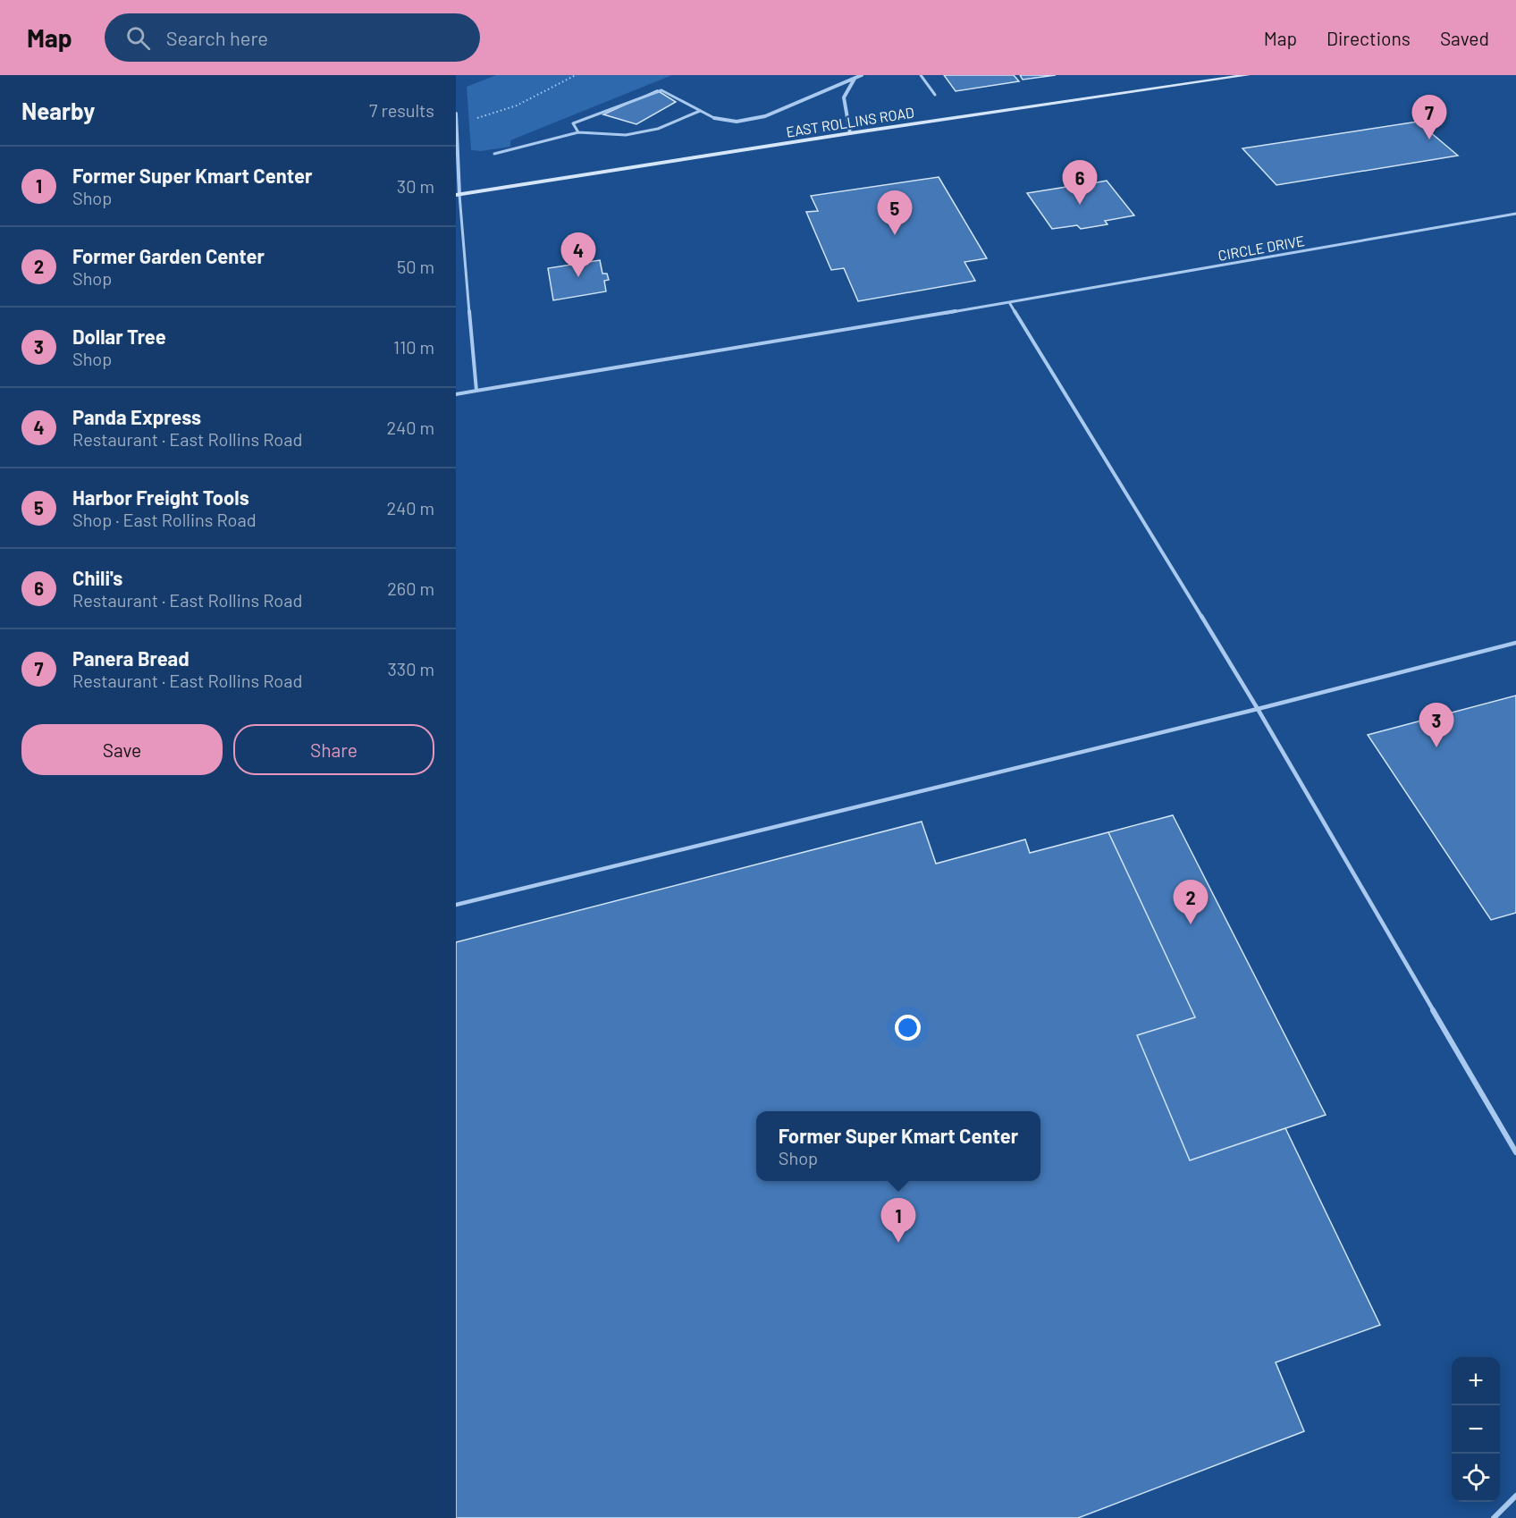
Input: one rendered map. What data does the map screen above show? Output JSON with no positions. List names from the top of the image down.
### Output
{
  "streets": {
    "main road": ["EAST ROLLINS ROAD"],
    "lane": ["CIRCLE DRIVE"]
  },
  "page": {
    "header": "Map",
    "search": "Search here",
    "nav": ["Map", "Directions", "Saved"],
    "heading": ["Nearby", "7 results"],
    "pins": [
      "7",
      "6",
      "5",
      "4",
      "3",
      "2",
      "1"
    ],
    "list": [
      {
        "mark": "1",
        "name": "Former Super Kmart Center",
        "note": "Shop",
        "value": "30 m"
      },
      {
        "mark": "2",
        "name": "Former Garden Center",
        "note": "Shop",
        "value": "50 m"
      },
      {
        "mark": "3",
        "name": "Dollar Tree",
        "note": "Shop",
        "value": "110 m"
      },
      {
        "mark": "4",
        "name": "Panda Express",
        "note": "Restaurant · East Rollins Road",
        "value": "240 m"
      },
      {
        "mark": "5",
        "name": "Harbor Freight Tools",
        "note": "Shop · East Rollins Road",
        "value": "240 m"
      },
      {
        "mark": "6",
        "name": "Chili's",
        "note": "Restaurant · East Rollins Road",
        "value": "260 m"
      },
      {
        "mark": "7",
        "name": "Panera Bread",
        "note": "Restaurant · East Rollins Road",
        "value": "330 m"
      }
    ],
    "buttons": ["Save", "Share"],
    "popup": ["Former Super Kmart Center", "Shop"],
    "map_buttons": ["+", "−"]
  }
}
